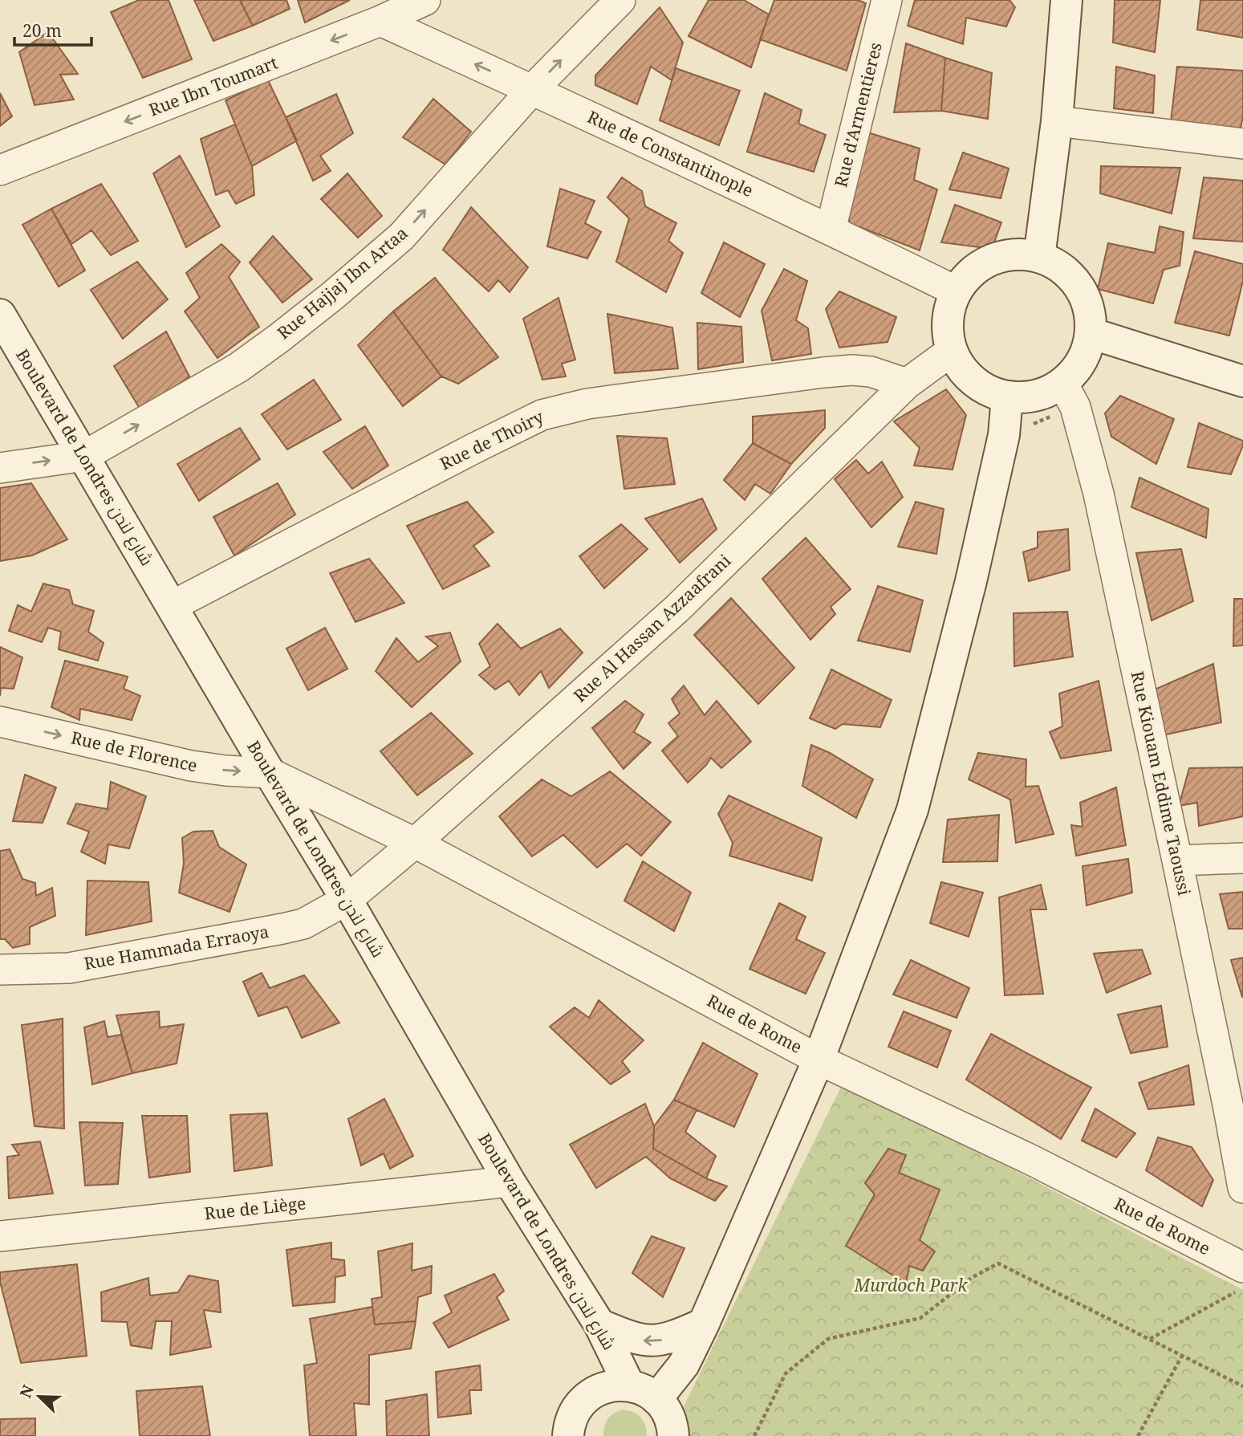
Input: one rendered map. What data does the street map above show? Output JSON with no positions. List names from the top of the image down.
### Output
{
  "streets": {
    "street": [
      "Rue Ibn Toumart",
      "Rue d'Armentieres",
      "Rue de Constantinople",
      "Rue Hajjaj Ibn Artaa",
      "Rue de Thoiry",
      "Boulevard de Londres شارع لندن",
      "Rue Al Hassan Azzaafrani",
      "Rue de Florence",
      "Rue Kiouam Eddime Taoussi",
      "Rue Hammada Erraoya",
      "Rue de Rome",
      "Rue de Liège"
    ]
  },
  "crossings": [
    ["Rue Ibn Toumart", "Rue de Constantinople"],
    ["Rue d'Armentieres", "Rue de Constantinople"],
    ["Rue de Constantinople", "Rue Hajjaj Ibn Artaa"],
    ["Rue de Constantinople", "Rue Al Hassan Azzaafrani"],
    ["Rue de Constantinople", "Rue Kiouam Eddime Taoussi"],
    ["Rue Hajjaj Ibn Artaa", "Boulevard de Londres شارع لندن"],
    ["Rue de Thoiry", "Boulevard de Londres شارع لندن"],
    ["Rue de Thoiry", "Rue Al Hassan Azzaafrani"],
    ["Boulevard de Londres شارع لندن", "Rue Al Hassan Azzaafrani"],
    ["Boulevard de Londres شارع لندن", "Rue de Florence"],
    ["Boulevard de Londres شارع لندن", "Rue Hammada Erraoya"],
    ["Boulevard de Londres شارع لندن", "Rue de Rome"],
    ["Boulevard de Londres شارع لندن", "Rue de Liège"],
    ["Rue Al Hassan Azzaafrani", "Rue Kiouam Eddime Taoussi"],
    ["Rue Al Hassan Azzaafrani", "Rue Hammada Erraoya"],
    ["Rue Al Hassan Azzaafrani", "Rue de Rome"],
    ["Rue de Florence", "Rue de Rome"]
  ],
  "one_way": ["Rue Ibn Toumart", "Rue Hajjaj Ibn Artaa", "Rue de Florence"],
  "parks": ["Murdoch Park"],
  "scale_bar": "20 m",
  "north": "top left"
}
